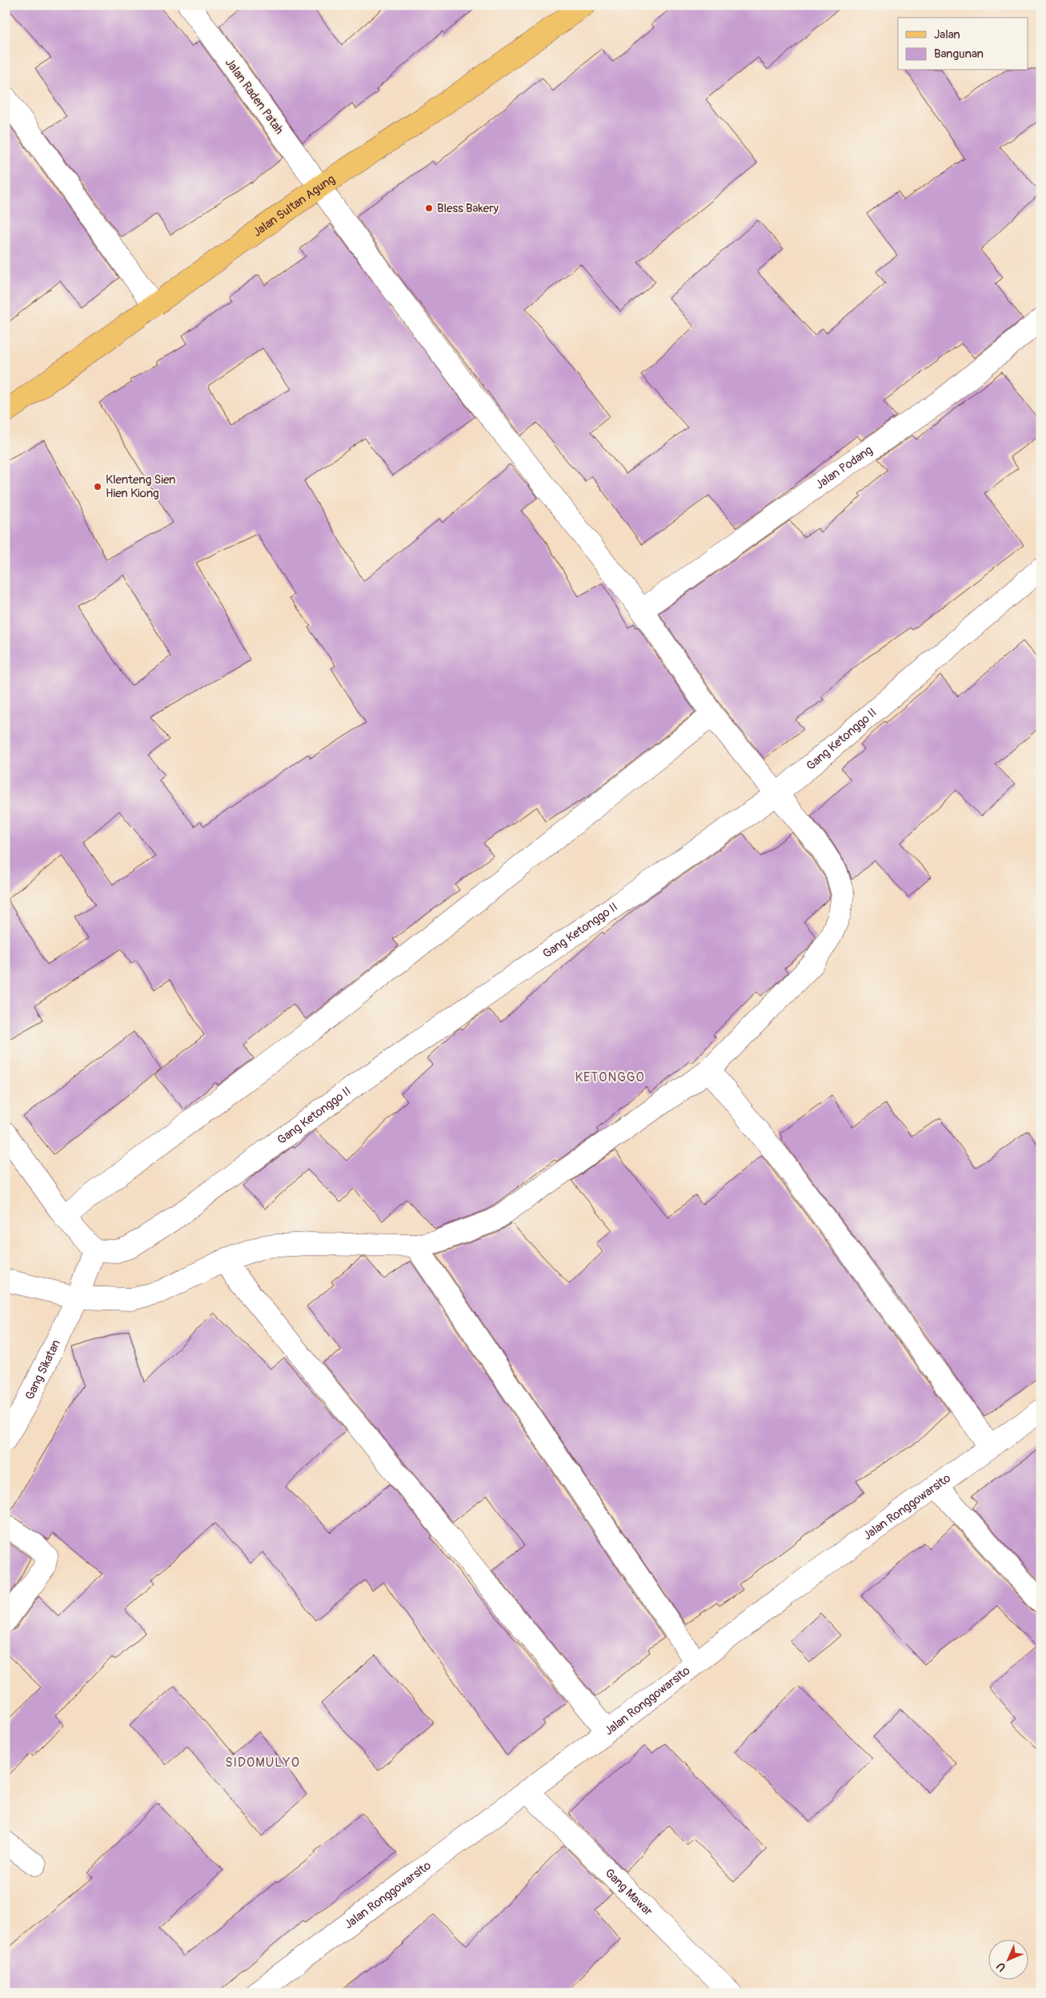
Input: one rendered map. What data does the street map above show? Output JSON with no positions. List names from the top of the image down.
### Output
{
  "streets": {
    "main road": ["Jalan Sultan Agung"],
    "street": [
      "Jalan Raden Patah",
      "Jalan Podang",
      "Gang Ketonggo II",
      "Gang Sikatan",
      "Jalan Ronggowarsito",
      "Gang Mawar"
    ]
  },
  "crossings": [
    ["Jalan Raden Patah", "Jalan Sultan Agung"],
    ["Jalan Raden Patah", "Jalan Podang"],
    ["Jalan Raden Patah", "Gang Ketonggo II"],
    ["Jalan Raden Patah", "Gang Sikatan"],
    ["Gang Ketonggo II", "Gang Sikatan"],
    ["Jalan Ronggowarsito", "Gang Mawar"]
  ],
  "districts": ["KETONGGO", "SIDOMULYO"],
  "places": ["Bless Bakery", "Klenteng Sien Hien Kiong"],
  "legend": ["Jalan", "Bangunan"],
  "north": "bottom left"
}
